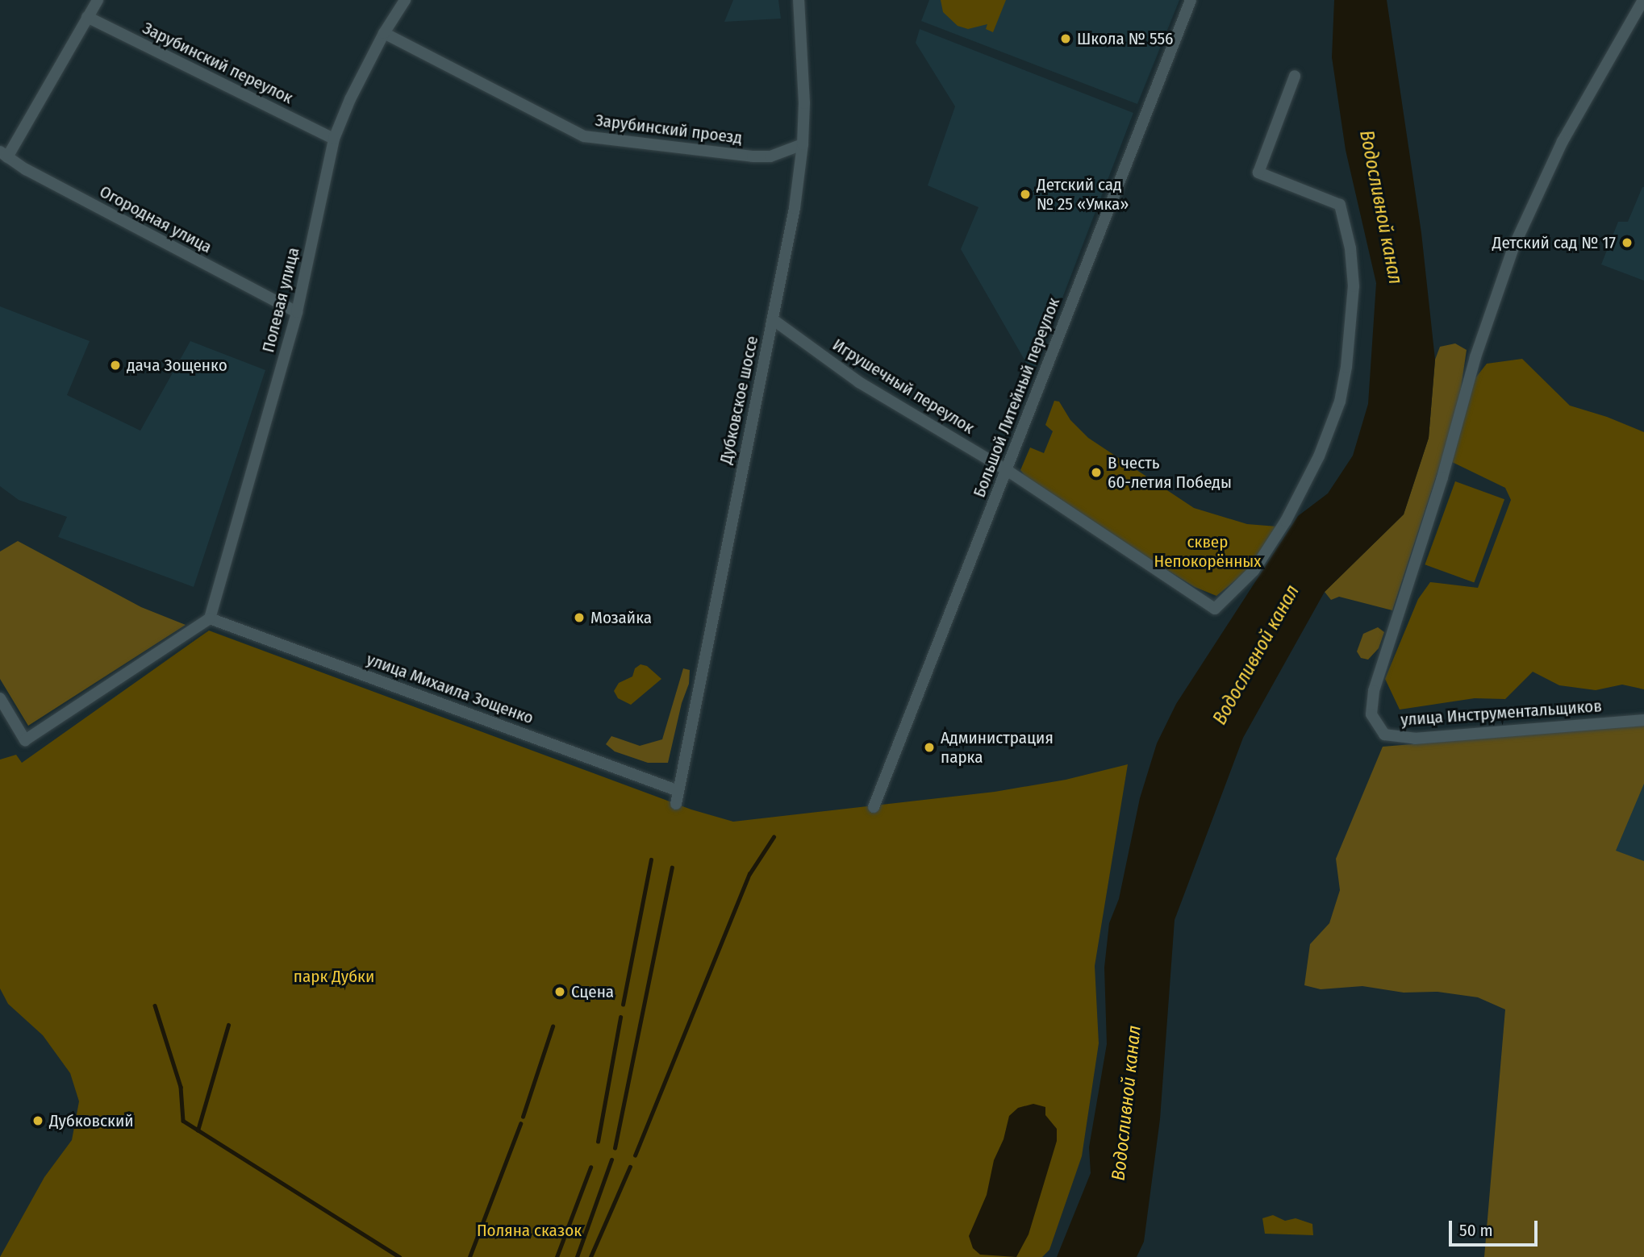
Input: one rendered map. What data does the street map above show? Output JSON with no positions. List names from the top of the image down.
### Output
{
  "streets": {
    "street": [
      "Зарубинский переулок",
      "Зарубинский проезд",
      "Огородная улица",
      "Полевая улица",
      "Игрушечный переулок",
      "Большой Литейный переулок",
      "Дубковское шоссе",
      "улица Михаила Зощенко",
      "улица Инструментальщиков"
    ]
  },
  "crossings": [
    ["Зарубинский переулок", "Полевая улица"],
    ["Зарубинский проезд", "Полевая улица"],
    ["Зарубинский проезд", "Дубковское шоссе"],
    ["Огородная улица", "Полевая улица"],
    ["Полевая улица", "улица Михаила Зощенко"],
    ["Игрушечный переулок", "Большой Литейный переулок"],
    ["Игрушечный переулок", "Дубковское шоссе"],
    ["Дубковское шоссе", "улица Михаила Зощенко"]
  ],
  "water": ["Водосливной канал"],
  "parks": ["сквер Непокорённых", "парк Дубки", "Поляна сказок"],
  "places": [
    "Школа № 556",
    "Детский сад № 25 «Умка»",
    "Детский сад № 17",
    "дача Зощенко",
    "В честь 60-летия Победы",
    "Мозайка",
    "Администрация парка",
    "Сцена",
    "Дубковский"
  ],
  "scale_bar": "50 m"
}
